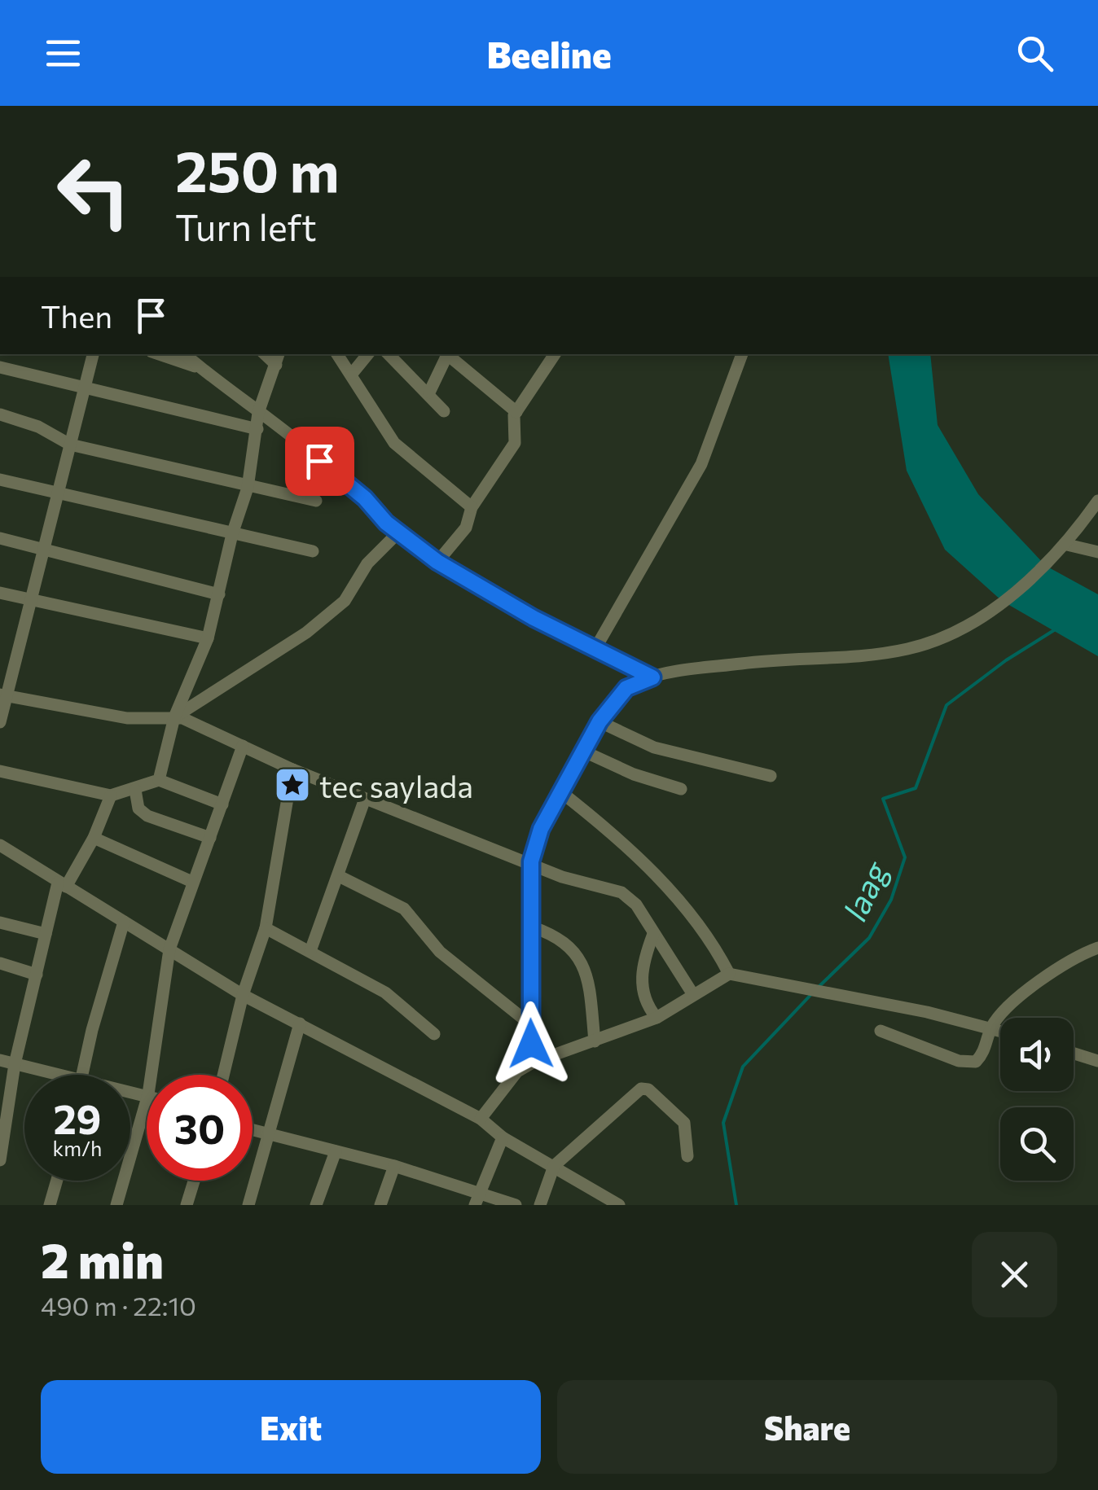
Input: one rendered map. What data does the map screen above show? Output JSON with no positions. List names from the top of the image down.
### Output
{
  "water": ["laag"],
  "places": {
    "place": ["tec saylada"]
  },
  "page": {
    "header": "Beeline",
    "turn": ["250 m", "Turn left"],
    "then": "Then",
    "speed": "29 km/h",
    "limit": "30",
    "heading": ["2 min", "490 m · 22:10"],
    "buttons": ["Exit", "Share"]
  }
}
